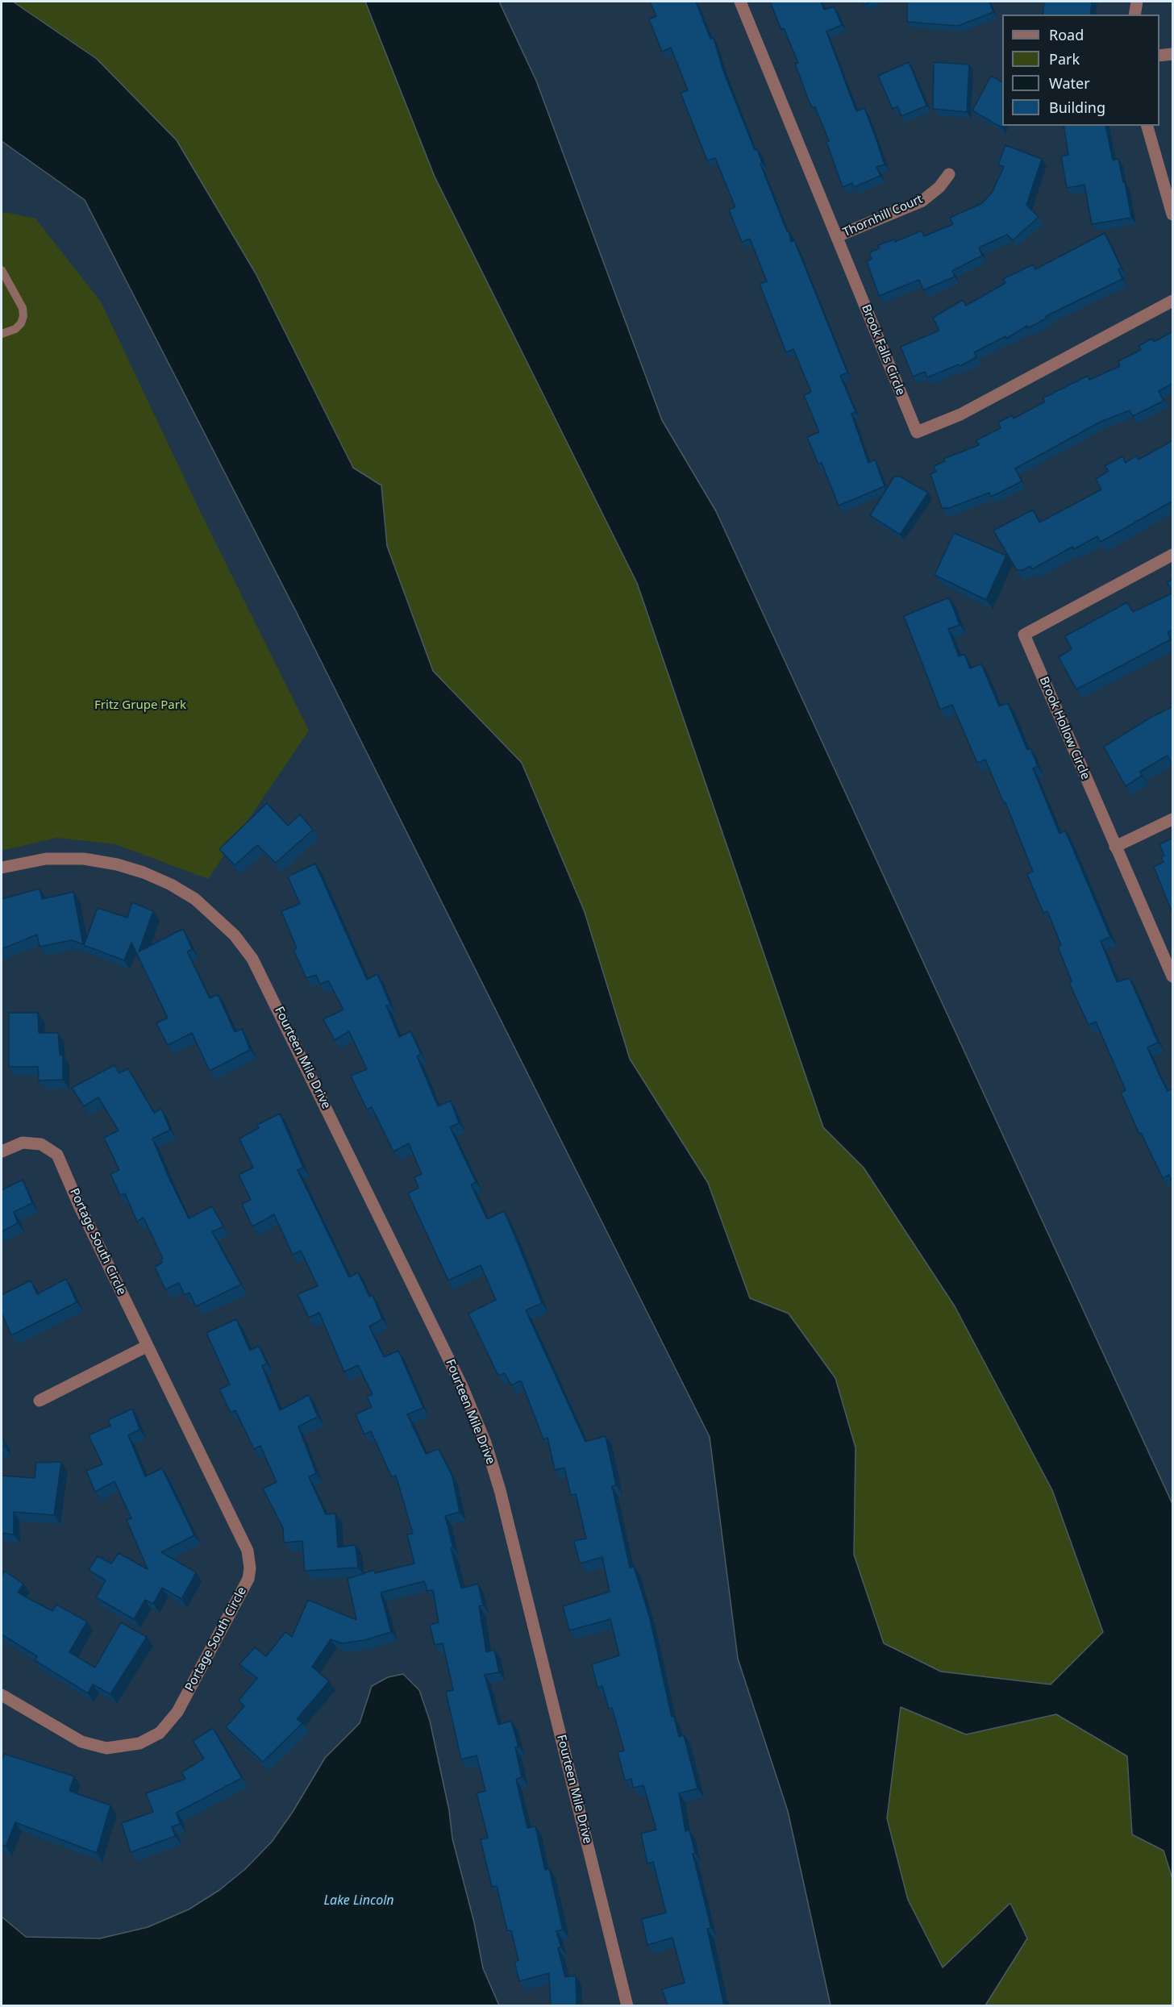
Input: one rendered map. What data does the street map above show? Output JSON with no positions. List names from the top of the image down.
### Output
{
  "streets": {
    "street": [
      "Thornhill Court",
      "Brook Falls Circle",
      "Brook Hollow Circle",
      "Fourteen Mile Drive",
      "Portage South Circle"
    ]
  },
  "crossings": [
    ["Thornhill Court", "Brook Falls Circle"]
  ],
  "water": ["Lake Lincoln"],
  "parks": ["Fritz Grupe Park"],
  "legend": [
    "Road",
    "Park",
    "Water",
    "Building"
  ]
}
